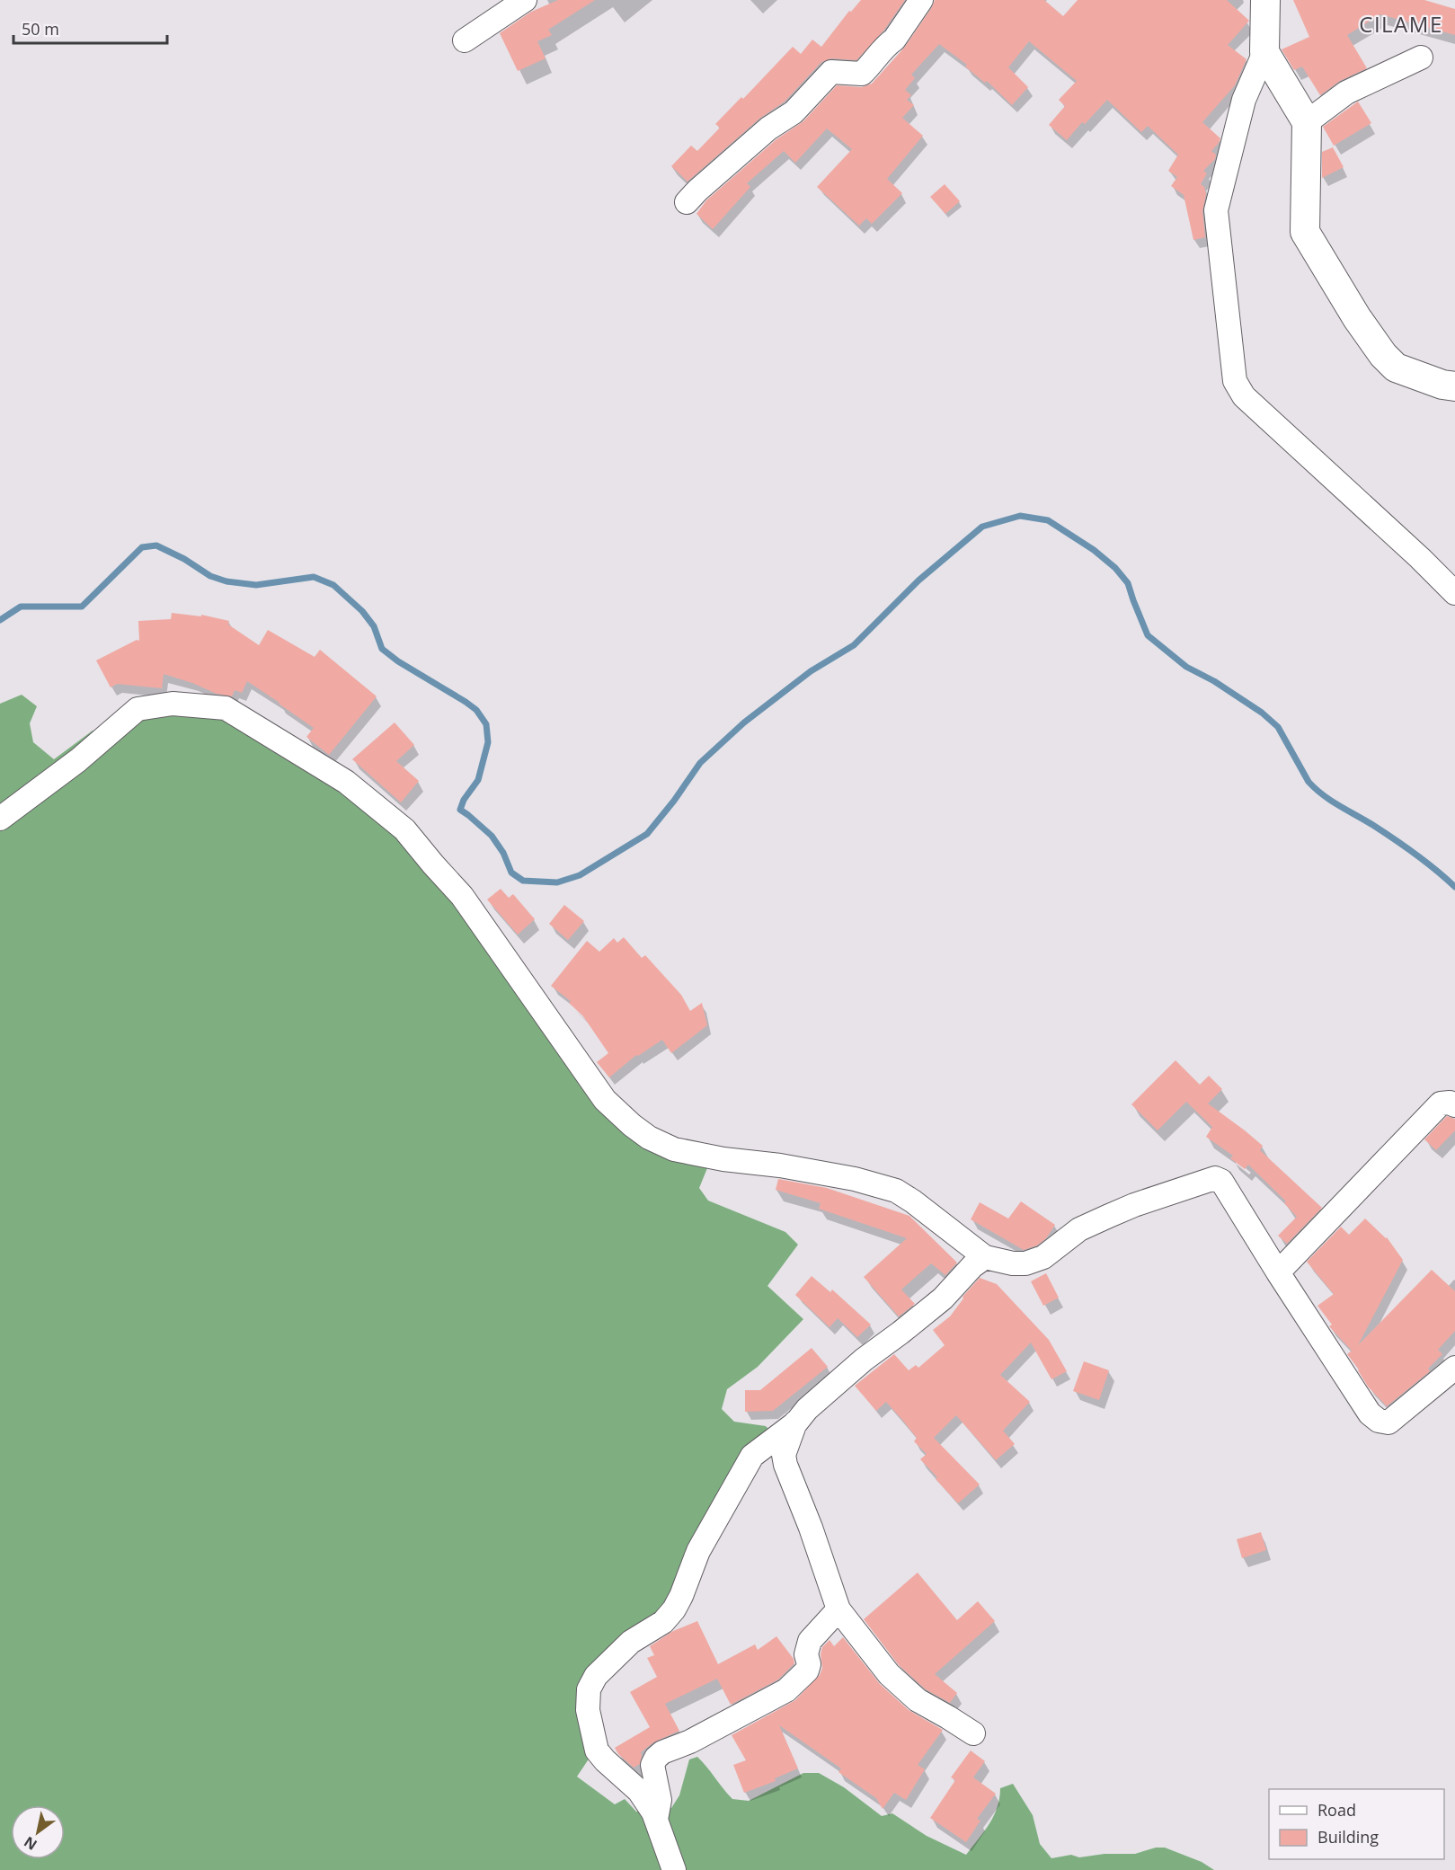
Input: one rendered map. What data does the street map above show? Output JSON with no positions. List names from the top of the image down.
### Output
{
  "districts": ["CILAME"],
  "legend": ["Road", "Building"],
  "scale_bar": "50 m",
  "north": "bottom left"
}
